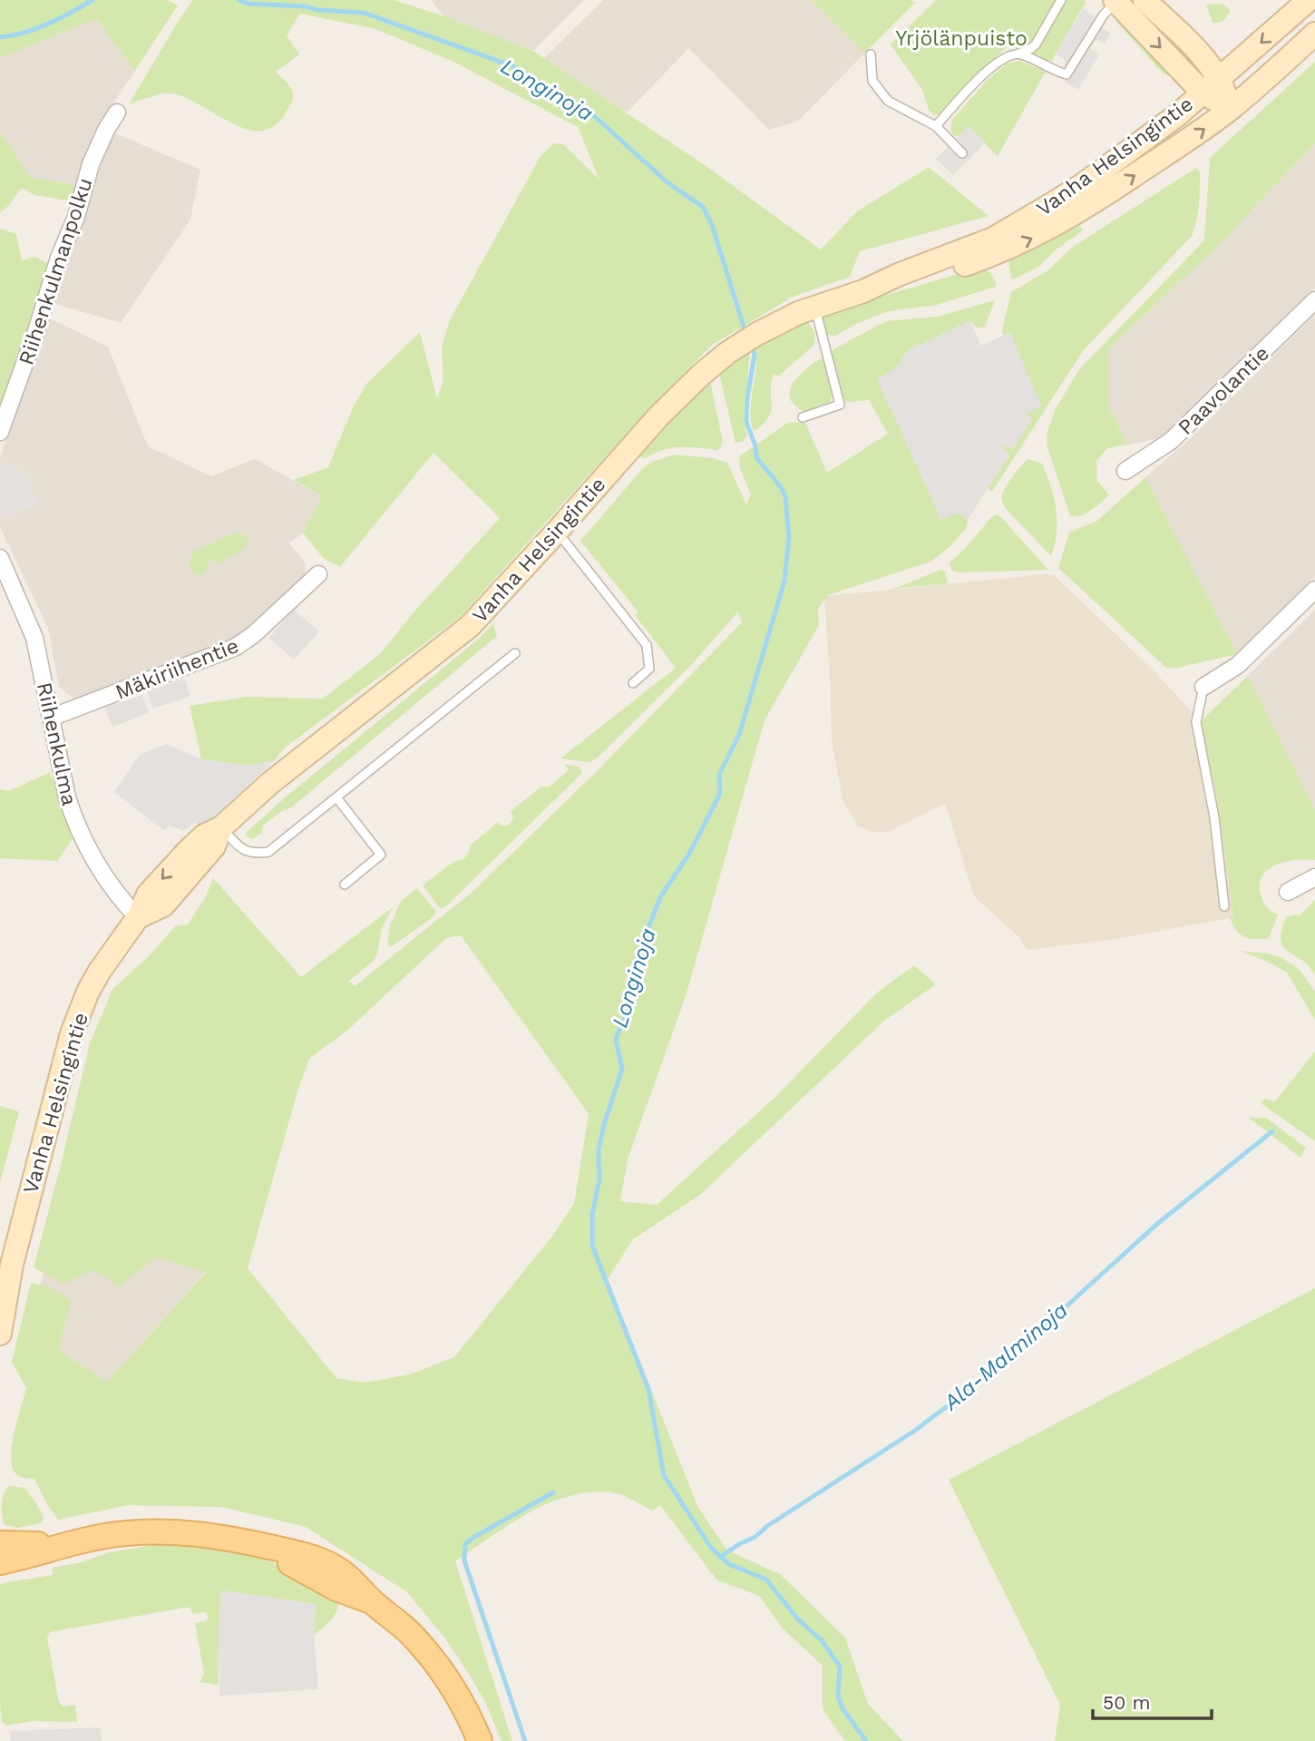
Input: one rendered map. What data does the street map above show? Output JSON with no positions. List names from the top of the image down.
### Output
{
  "streets": {
    "main road": ["Vanha Helsingintie"],
    "street": [
      "Riihenkulmanpolku",
      "Paavolantie",
      "Mäkiriihentie",
      "Riihenkulma"
    ]
  },
  "crossings": [
    ["Vanha Helsingintie", "Riihenkulma"],
    ["Mäkiriihentie", "Riihenkulma"]
  ],
  "water": ["Longinoja", "Ala-Malminoja"],
  "parks": ["Yrjölänpuisto"],
  "scale_bar": "50 m"
}
